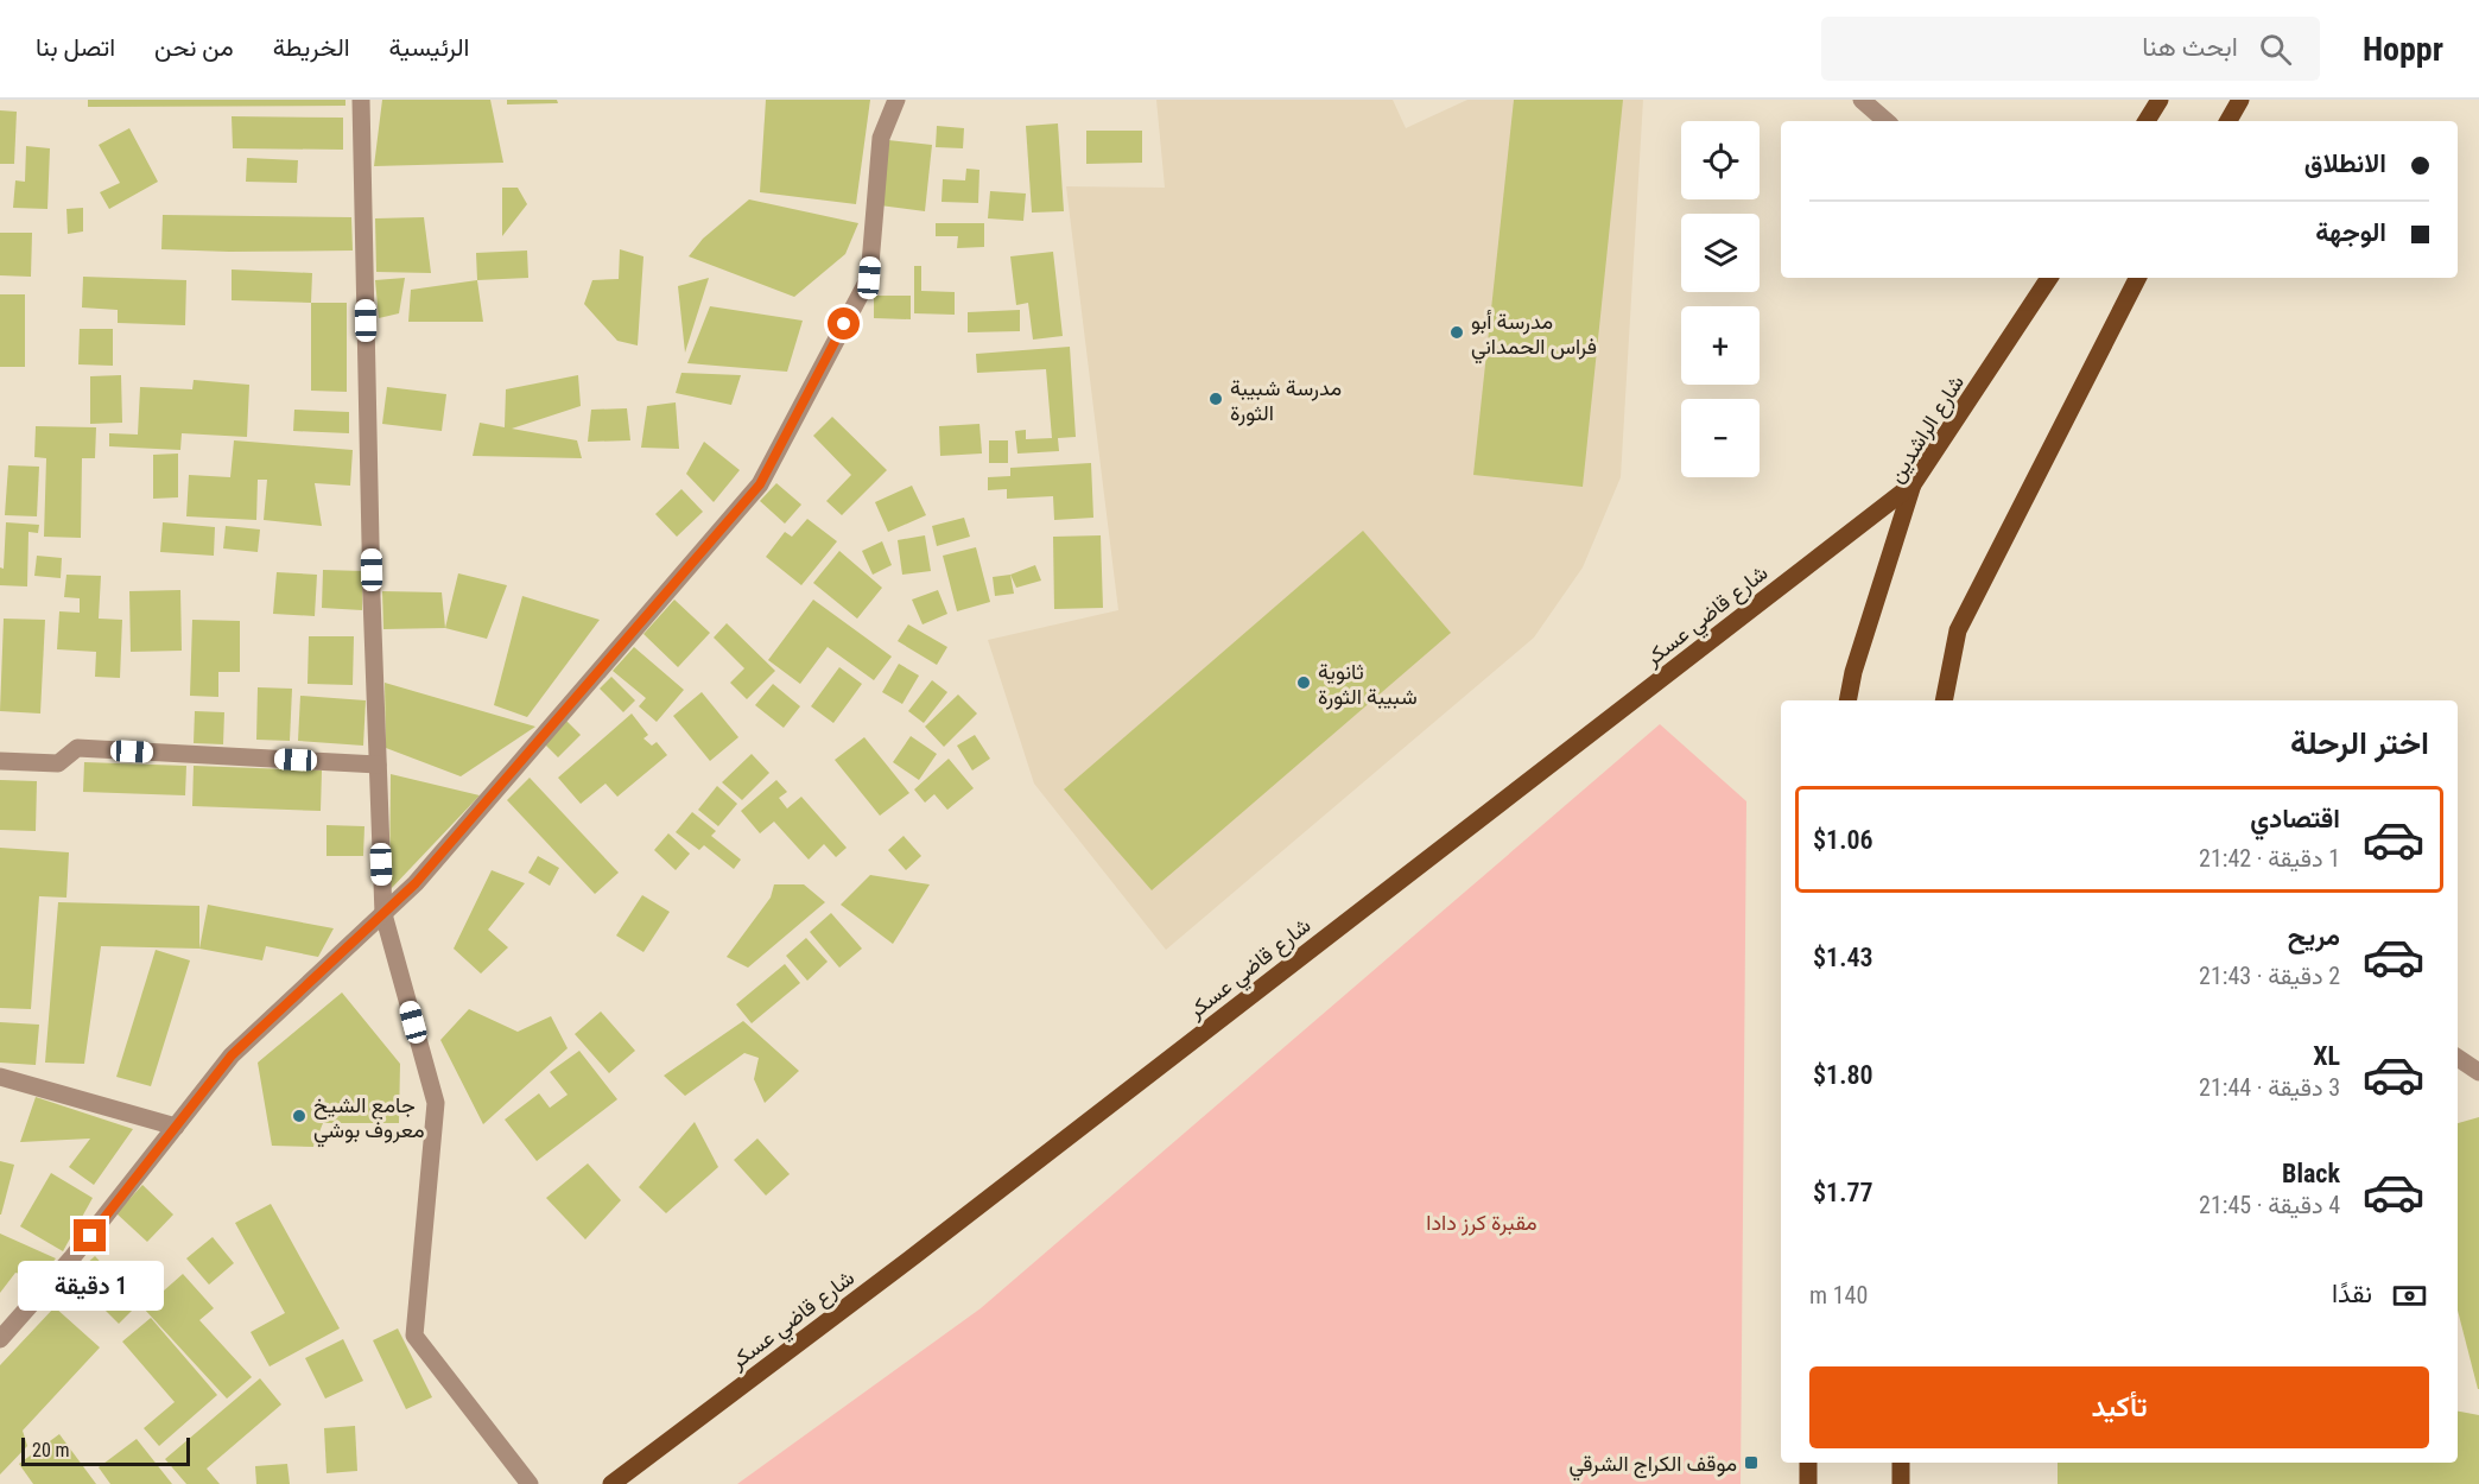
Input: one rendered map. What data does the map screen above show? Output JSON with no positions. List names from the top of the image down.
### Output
{
  "streets": {
    "main road": ["شارع الراشدين", "شارع قاضي عسكر"]
  },
  "crossings": [
    ["شارع الراشدين", "شارع قاضي عسكر"]
  ],
  "parks": ["مقبرة كرز دادا"],
  "places": {
    "other": [
      "مدرسة أبو فراس الحمداني",
      "مدرسة شبيبة الثورة",
      "ثانوية شبيبة الثورة",
      "جامع الشيخ معروف بوشي"
    ],
    "transit": ["موقف الكراج الشرقي"]
  },
  "scale_bar": "20 m",
  "page": {
    "header": "Hoppr",
    "search": "ابحث هنا",
    "nav": [
      "الرئيسية",
      "الخريطة",
      "من نحن",
      "اتصل بنا"
    ],
    "map_buttons": ["+", "−"],
    "banner": ["الانطلاق", "الوجهة"],
    "heading": "اختر الرحلة",
    "list": [
      {
        "name": "اقتصادي",
        "note": "1 دقيقة · 21:42",
        "value": "$1.06"
      },
      {
        "name": "مريح",
        "note": "2 دقيقة · 21:43",
        "value": "$1.43"
      },
      {
        "name": "XL",
        "note": "3 دقيقة · 21:44",
        "value": "$1.80"
      },
      {
        "name": "Black",
        "note": "4 دقيقة · 21:45",
        "value": "$1.77"
      }
    ],
    "pay": ["نقدًا", "140 m"],
    "bubble": "1 دقيقة",
    "buttons": "تأكيد",
    "scale": "20 m"
  }
}
